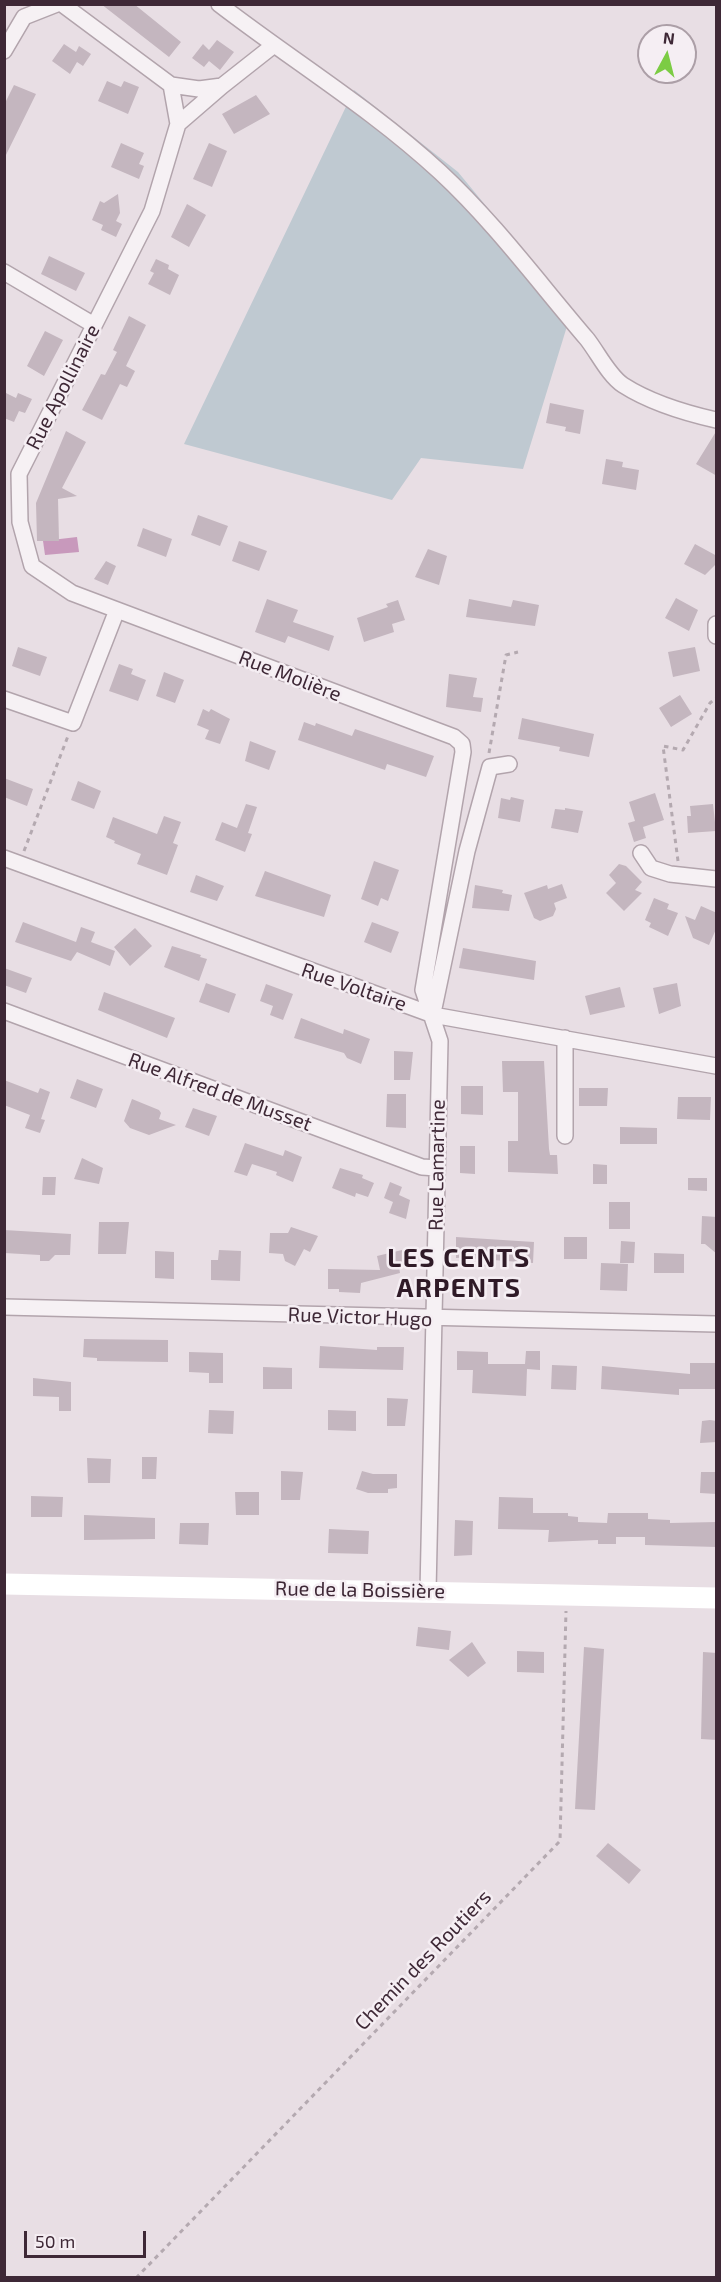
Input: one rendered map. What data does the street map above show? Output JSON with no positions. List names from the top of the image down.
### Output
{
  "streets": {
    "main road": ["Rue de la Boissière"],
    "street": [
      "Rue Apollinaire",
      "Rue Molière",
      "Rue Voltaire",
      "Rue Alfred de Musset",
      "Rue Lamartine",
      "Rue Victor Hugo"
    ],
    "path": ["Chemin des Routiers"]
  },
  "crossings": [
    ["Rue Apollinaire", "Rue Molière"],
    ["Rue Molière", "Rue Lamartine"],
    ["Rue Voltaire", "Rue Lamartine"],
    ["Rue Alfred de Musset", "Rue Lamartine"],
    ["Rue Lamartine", "Rue Victor Hugo"],
    ["Rue Lamartine", "Rue de la Boissière"],
    ["Rue de la Boissière", "Chemin des Routiers"]
  ],
  "districts": ["LES CENTS ARPENTS"],
  "scale_bar": "50 m",
  "north": "top"
}
